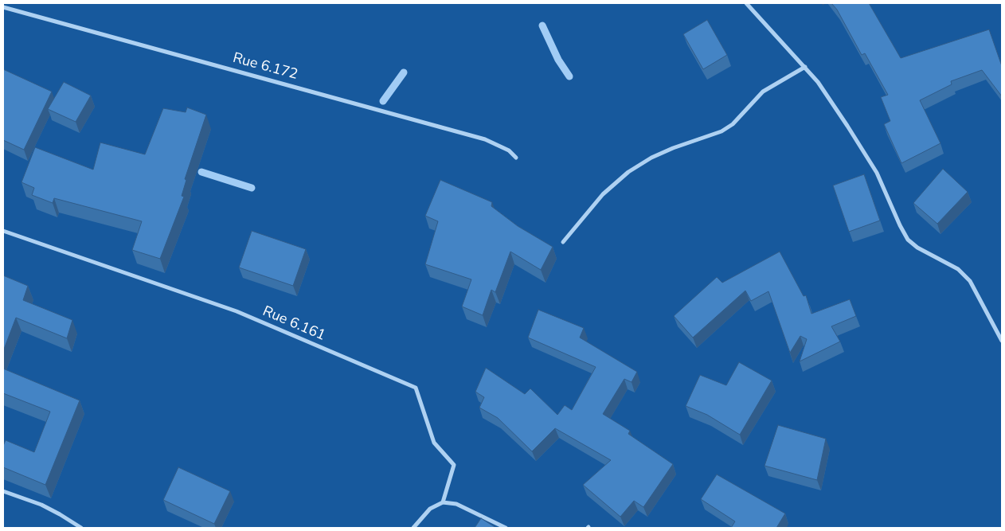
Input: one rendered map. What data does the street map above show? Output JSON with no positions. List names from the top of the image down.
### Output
{
  "streets": {
    "street": ["Rue 6.172", "Rue 6.161"]
  }
}
